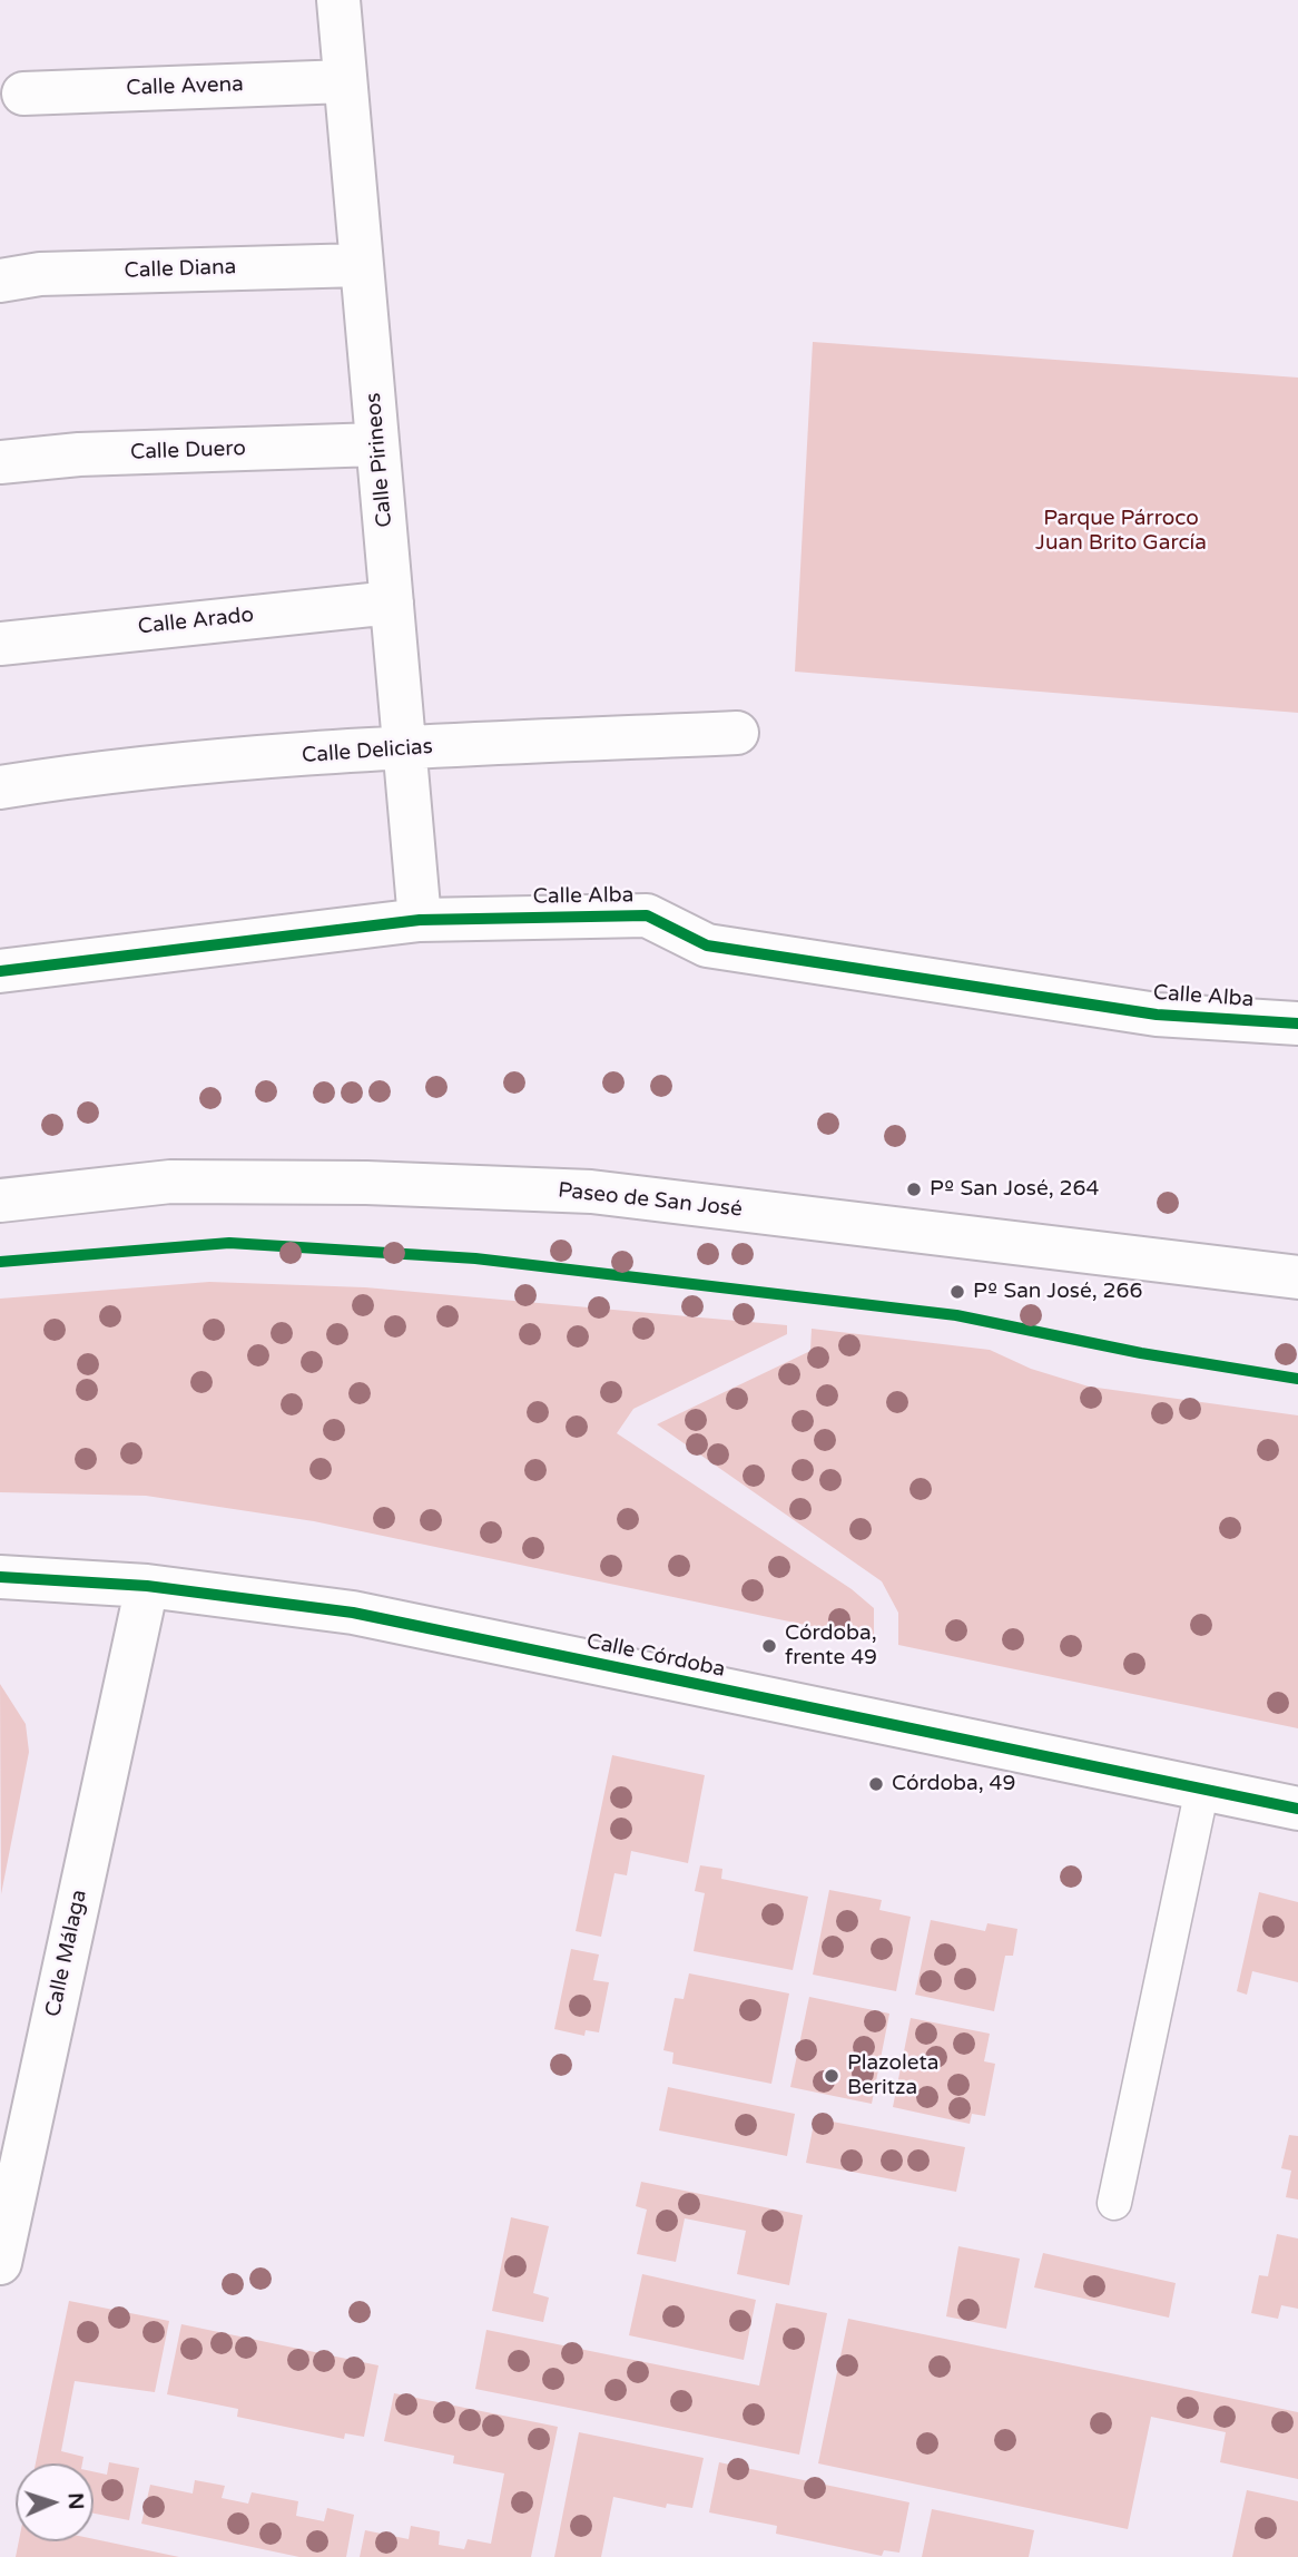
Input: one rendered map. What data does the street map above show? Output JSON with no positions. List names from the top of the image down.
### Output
{
  "streets": {
    "street": [
      "Calle Avena",
      "Calle Diana",
      "Calle Duero",
      "Calle Pirineos",
      "Calle Arado",
      "Calle Delicias",
      "Calle Alba",
      "Paseo de San José",
      "Calle Córdoba",
      "Calle Málaga"
    ]
  },
  "crossings": [
    ["Calle Avena", "Calle Pirineos"],
    ["Calle Diana", "Calle Pirineos"],
    ["Calle Duero", "Calle Pirineos"],
    ["Calle Pirineos", "Calle Arado"],
    ["Calle Pirineos", "Calle Delicias"],
    ["Calle Pirineos", "Calle Alba"],
    ["Calle Córdoba", "Calle Málaga"]
  ],
  "parks": ["Parque Párroco Juan Brito García"],
  "places": [
    "Pº San José, 264",
    "Pº San José, 266",
    "Córdoba, frente 49",
    "Córdoba, 49",
    "Plazoleta Beritza"
  ],
  "north": "right"
}
